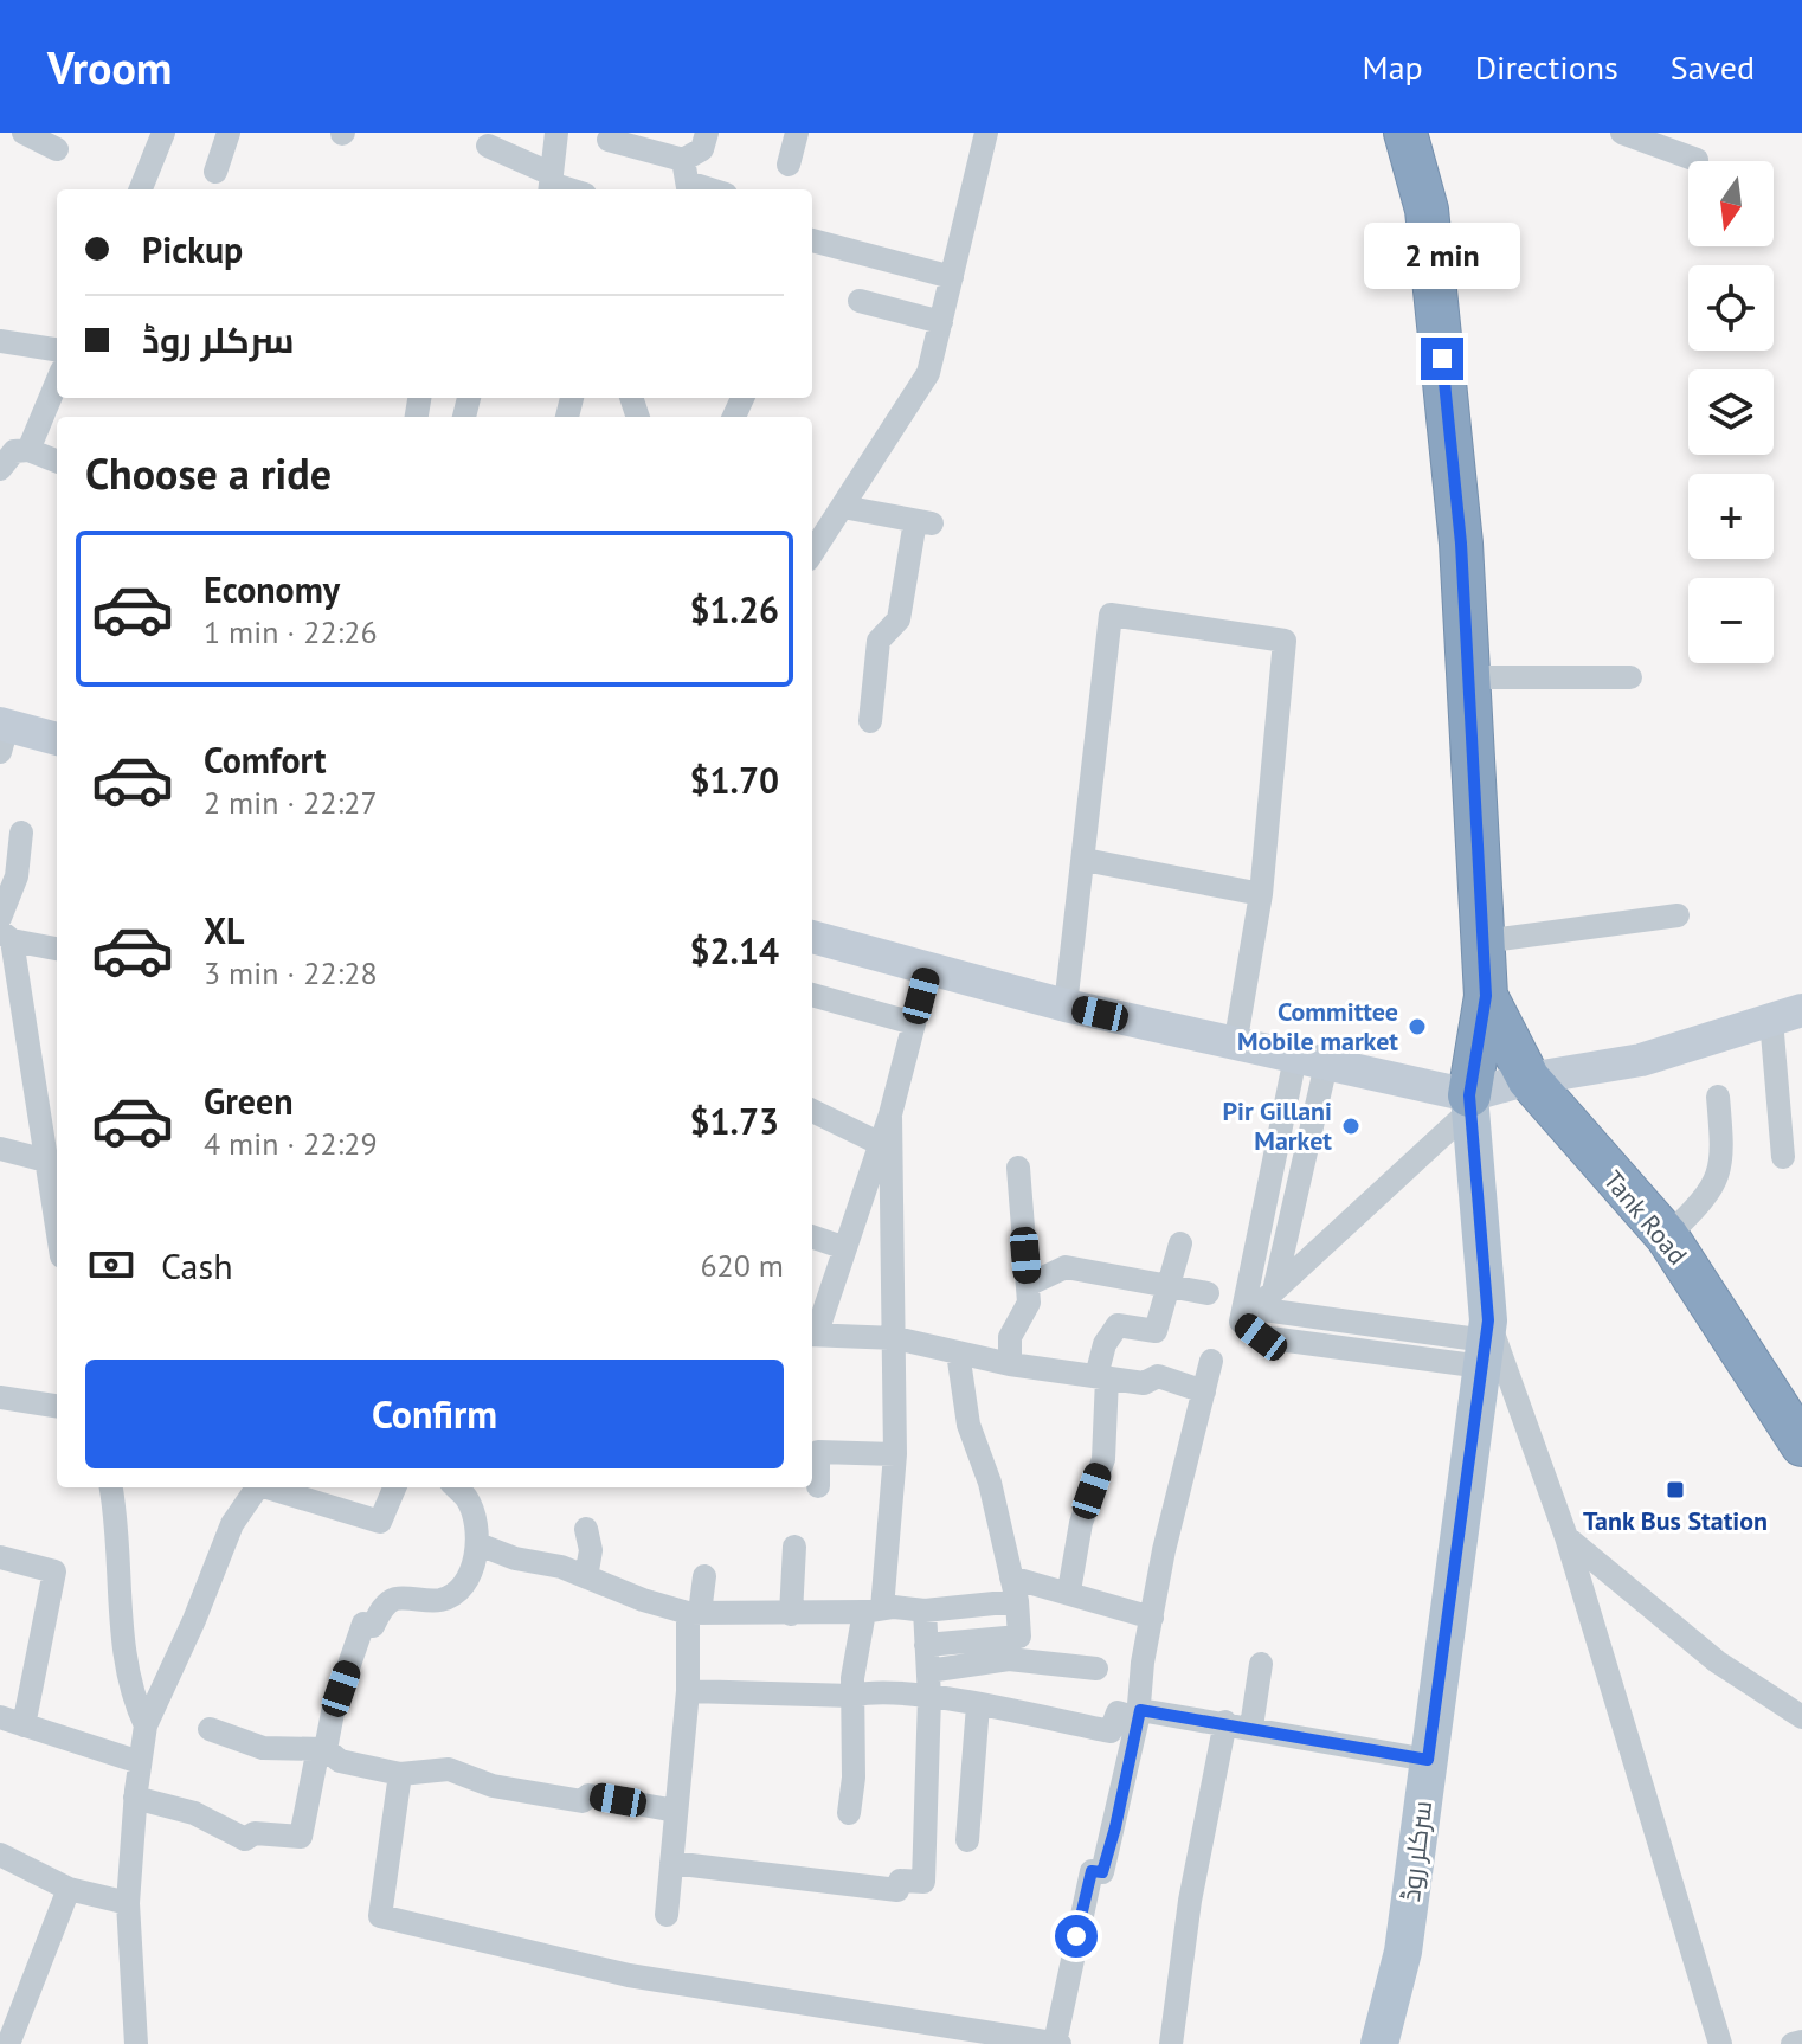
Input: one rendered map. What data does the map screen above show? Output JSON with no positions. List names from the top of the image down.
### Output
{
  "streets": {
    "highway": ["Tank Road", "سرکلر روڈ"]
  },
  "crossings": [
    ["Tank Road", "سرکلر روڈ"]
  ],
  "places": {
    "other": ["Committee Mobile market", "Pir Gillani Market"],
    "transit": ["Tank Bus Station"]
  },
  "north": "bottom",
  "page": {
    "header": "Vroom",
    "nav": ["Map", "Directions", "Saved"],
    "map_buttons": ["+", "−"],
    "banner": ["Pickup", "سرکلر روڈ"],
    "bubble": "2 min",
    "heading": "Choose a ride",
    "list": [
      {
        "name": "Economy",
        "note": "1 min · 22:26",
        "value": "$1.26"
      },
      {
        "name": "Comfort",
        "note": "2 min · 22:27",
        "value": "$1.70"
      },
      {
        "name": "XL",
        "note": "3 min · 22:28",
        "value": "$2.14"
      },
      {
        "name": "Green",
        "note": "4 min · 22:29",
        "value": "$1.73"
      }
    ],
    "pay": ["Cash", "620 m"],
    "buttons": "Confirm"
  }
}
